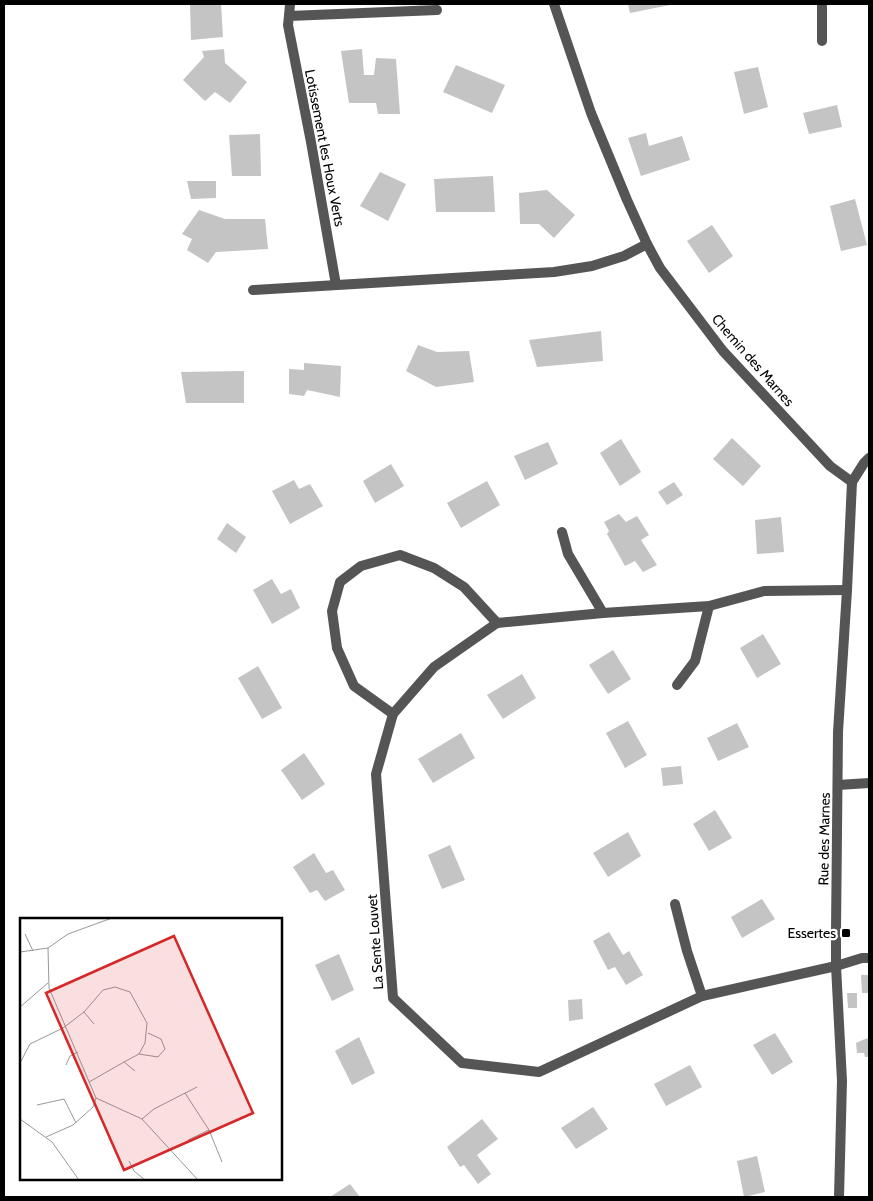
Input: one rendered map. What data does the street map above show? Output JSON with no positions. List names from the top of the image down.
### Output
{
  "streets": {
    "street": [
      "Lotissement les Houx Verts",
      "Chemin des Marnes",
      "Rue des Marnes",
      "La Sente Louvet"
    ]
  },
  "crossings": [
    ["Chemin des Marnes", "Rue des Marnes"],
    ["Rue des Marnes", "La Sente Louvet"]
  ],
  "places": {
    "transit": ["Essertes"]
  }
}
